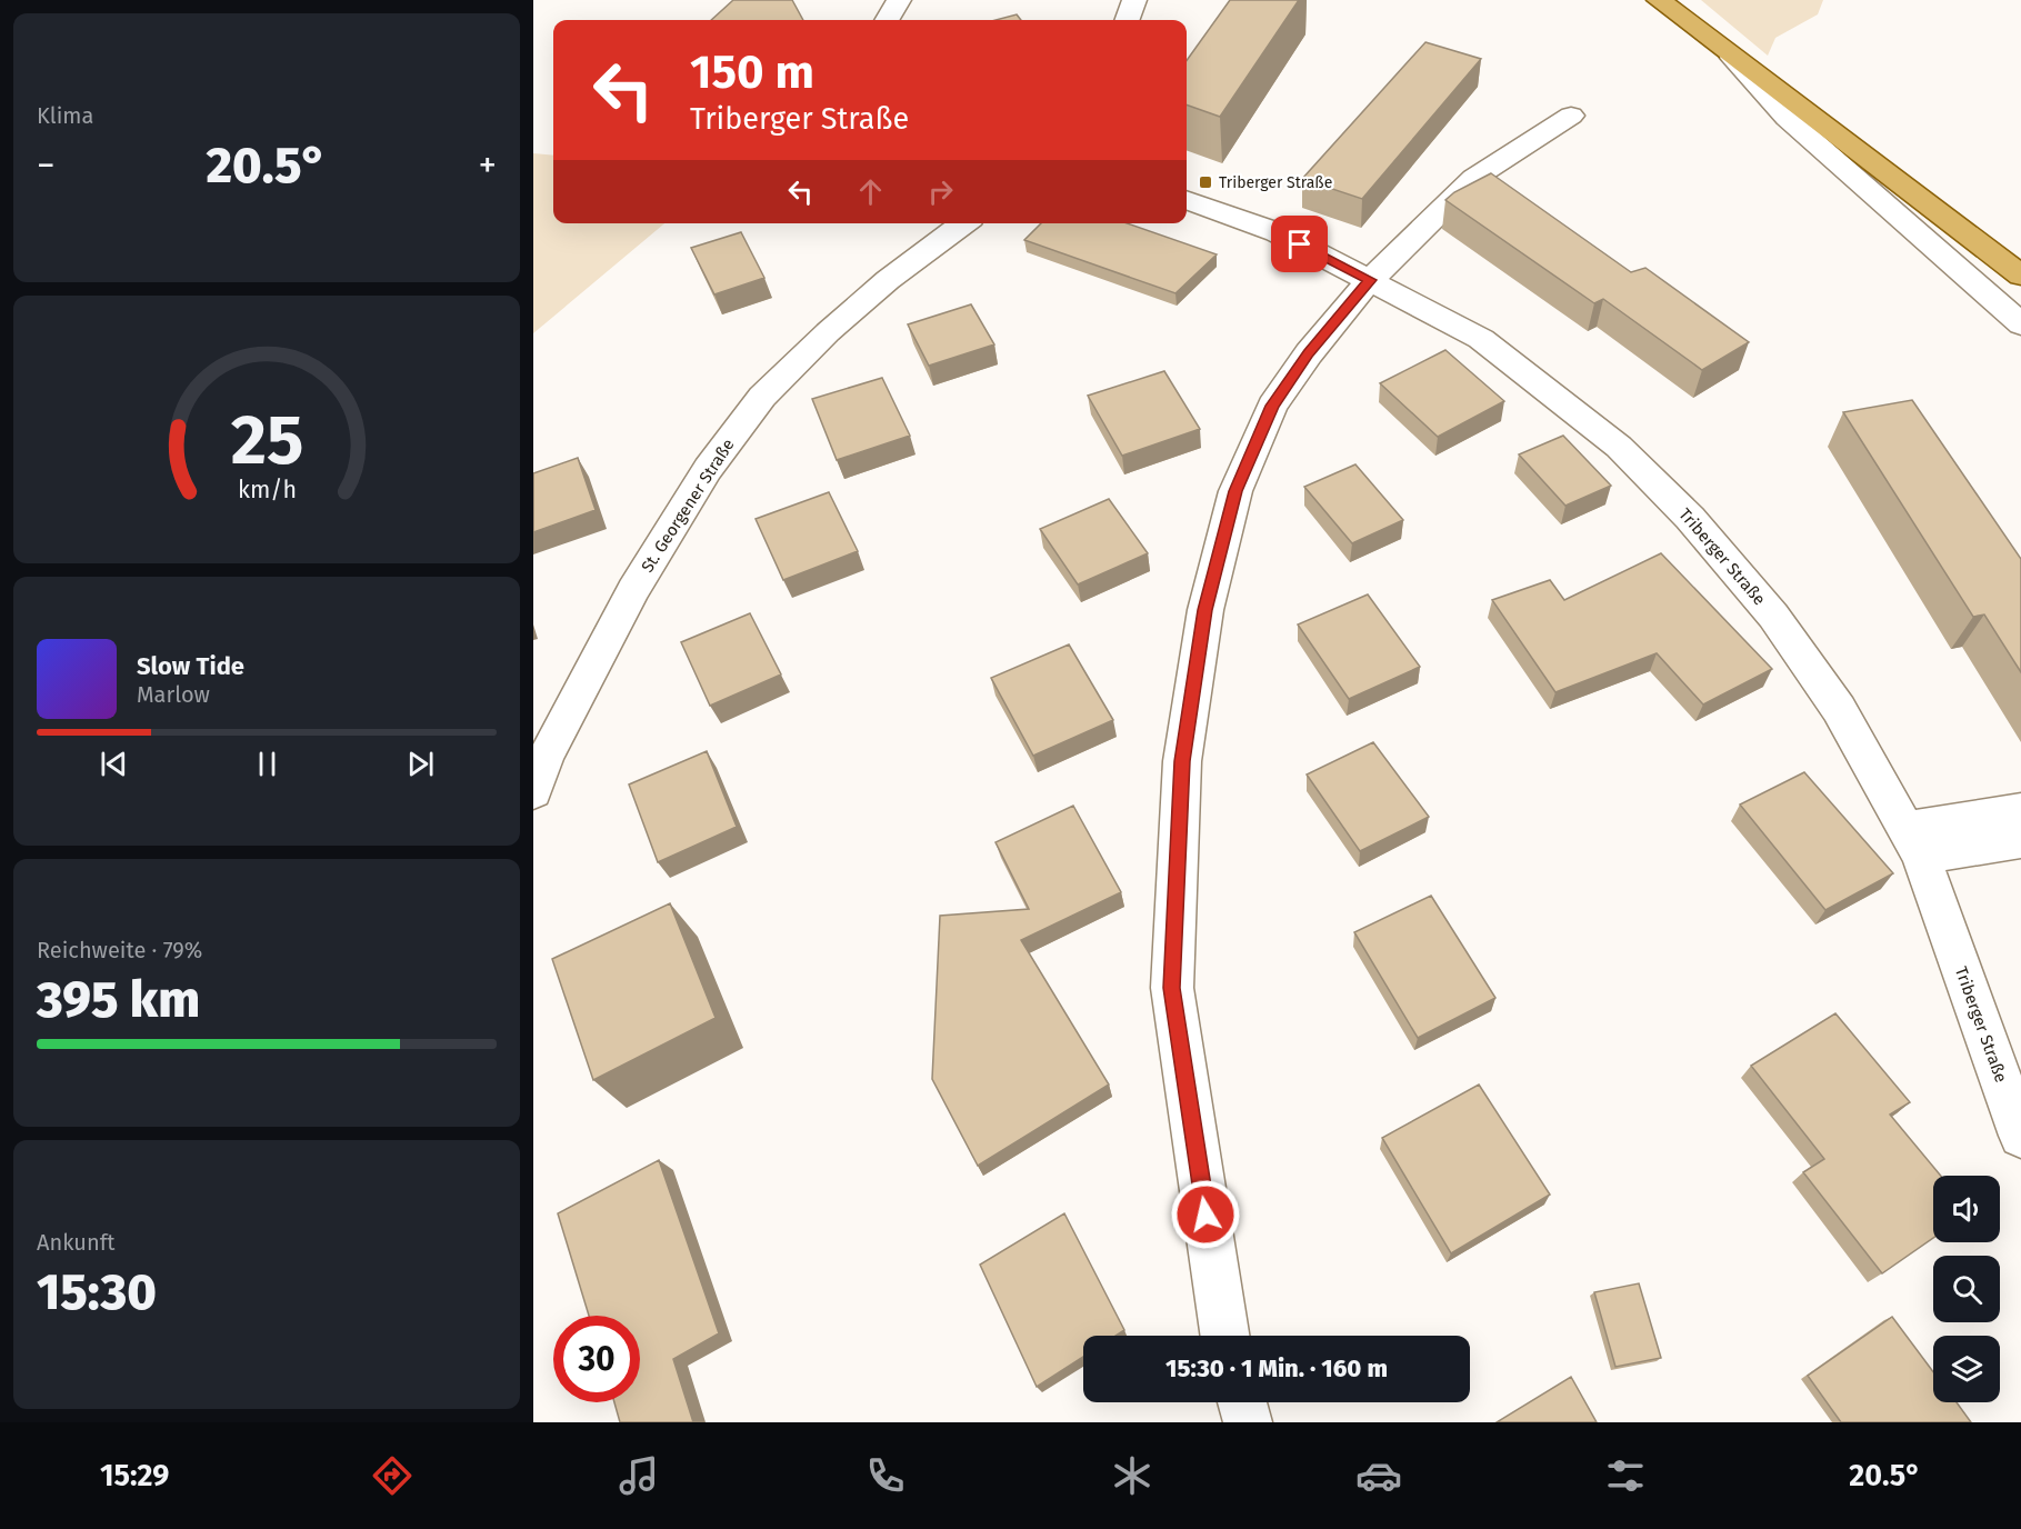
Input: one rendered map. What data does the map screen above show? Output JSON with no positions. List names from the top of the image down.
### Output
{
  "streets": {
    "street": ["St. Georgener Straße", "Triberger Straße"]
  },
  "places": {
    "transit": ["Triberger Straße"]
  },
  "page": {
    "tile": [
      "Klima",
      ["Reichweite · 79%", "395 km"],
      ["Ankunft", "15:30"]
    ],
    "turn": ["150 m", "Triberger Straße"],
    "heat": ["−", "20.5°", "+"],
    "song": ["Slow Tide", "Marlow"],
    "limit": "30",
    "trip": "15:30 · 1 Min. · 160 m",
    "tabs": ["15:29", "20.5°"],
    "gauge": ["25", "km/h"]
  }
}
